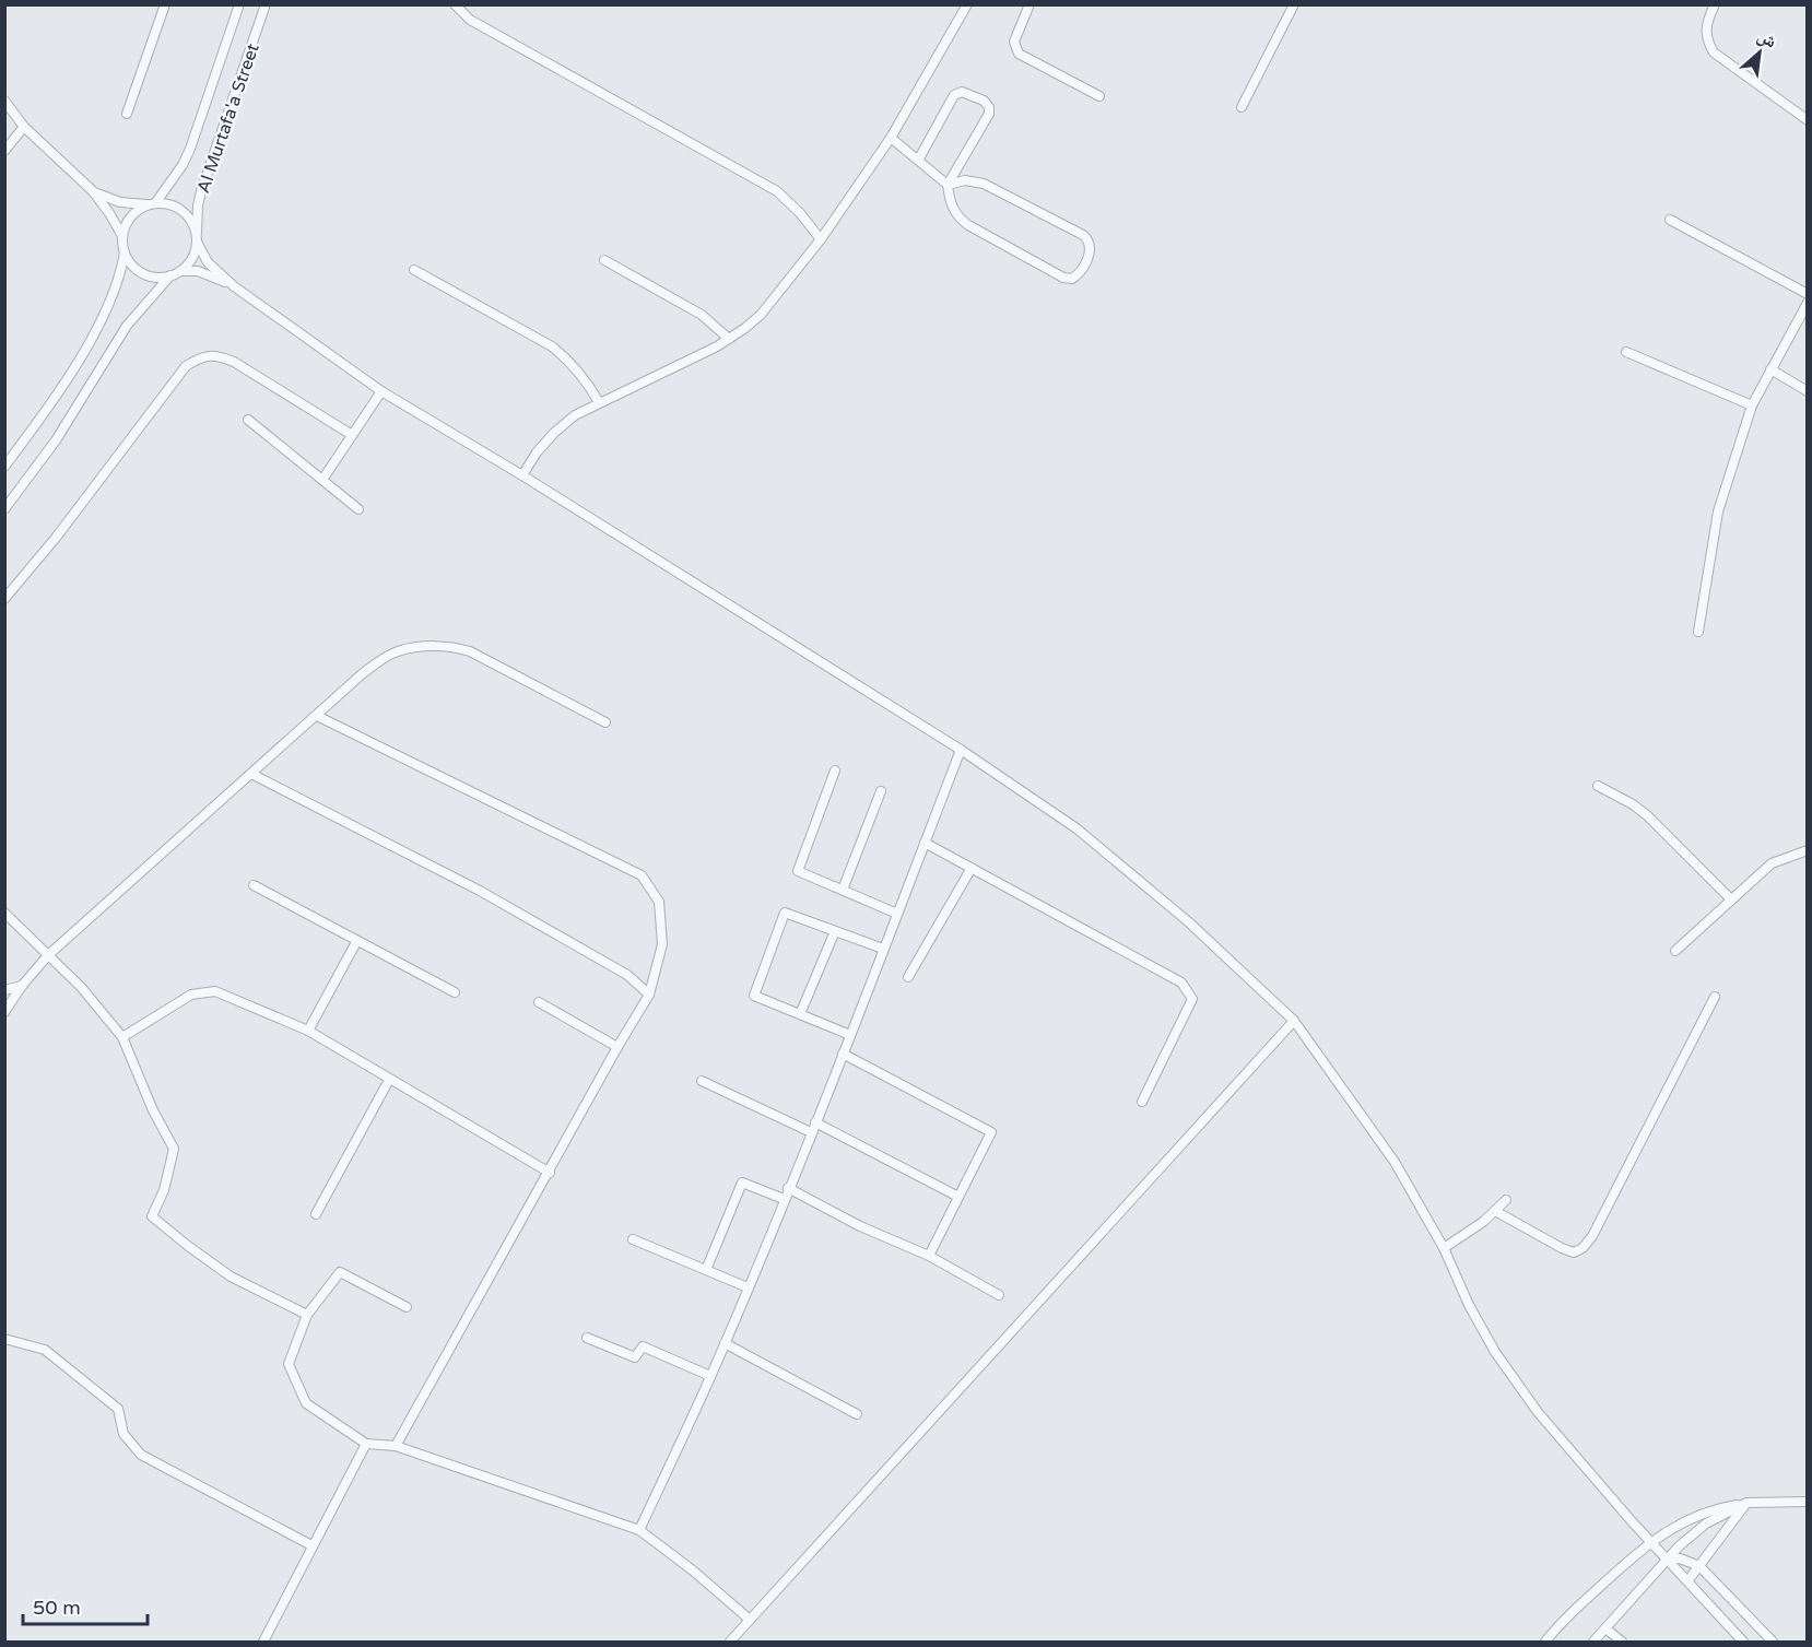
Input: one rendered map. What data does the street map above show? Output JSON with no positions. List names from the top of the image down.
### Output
{
  "streets": {
    "lane": ["Al Murtafa'a Street"]
  },
  "scale_bar": "50 m",
  "north": "top right"
}
